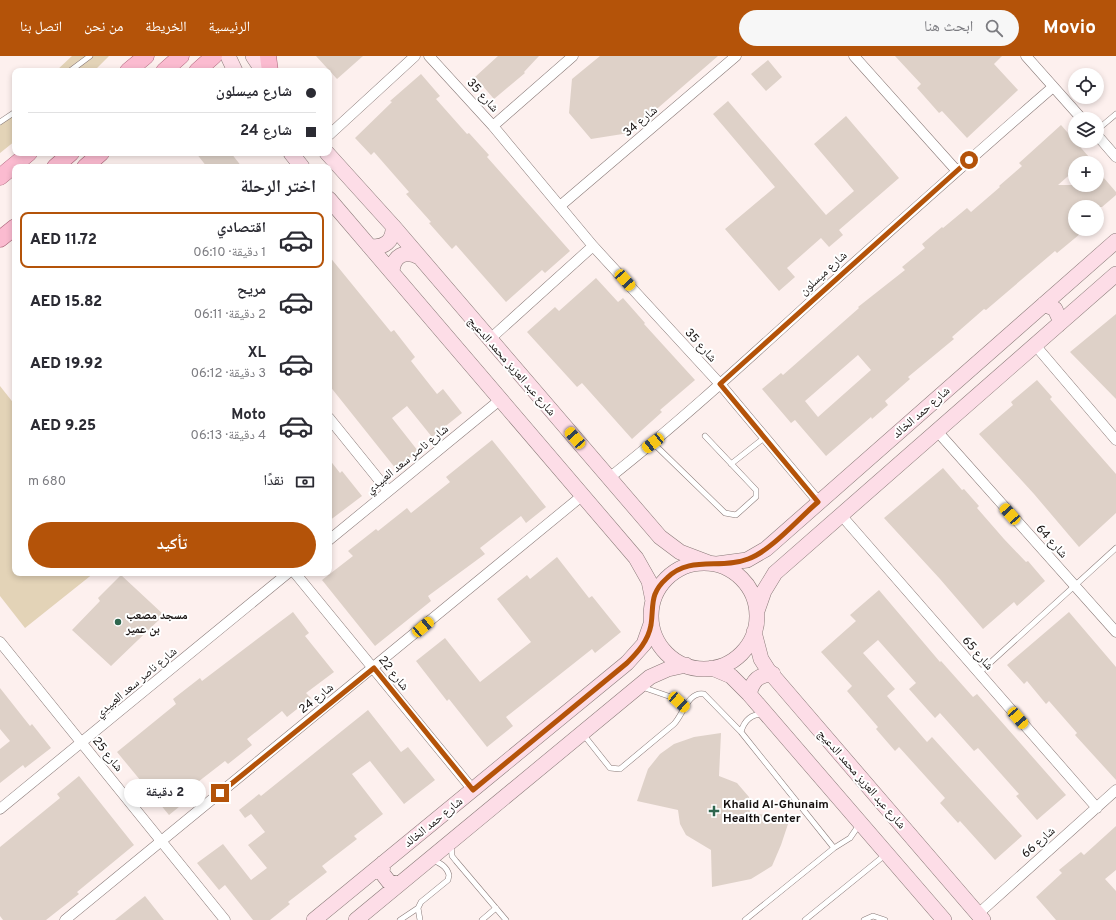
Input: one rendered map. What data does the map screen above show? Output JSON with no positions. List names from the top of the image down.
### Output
{
  "streets": {
    "street": [
      "شارع 35",
      "شارع 34",
      "شارع ميسلون",
      "شارع عبد العزيز محمد الدعيج",
      "شارع حمد الخالد",
      "شارع ناصر سعد العبيدي",
      "شارع 64",
      "شارع 65",
      "شارع 22",
      "شارع 24",
      "شارع 25",
      "شارع 66"
    ]
  },
  "crossings": [
    ["شارع 35", "شارع 34"],
    ["شارع 35", "شارع ميسلون"],
    ["شارع 35", "شارع حمد الخالد"],
    ["شارع ميسلون", "شارع عبد العزيز محمد الدعيج"],
    ["شارع عبد العزيز محمد الدعيج", "شارع حمد الخالد"],
    ["شارع عبد العزيز محمد الدعيج", "شارع 66"],
    ["شارع حمد الخالد", "شارع 64"],
    ["شارع حمد الخالد", "شارع 65"],
    ["شارع حمد الخالد", "شارع 22"],
    ["شارع ناصر سعد العبيدي", "شارع 25"],
    ["شارع 65", "شارع 66"],
    ["شارع 22", "شارع 24"],
    ["شارع 24", "شارع 25"]
  ],
  "places": {
    "other": ["مسجد مصعب بن عمير"],
    "health": ["Khalid Al-Ghunaim Health Center"]
  },
  "page": {
    "header": "Movio",
    "search": "ابحث هنا",
    "nav": [
      "الرئيسية",
      "الخريطة",
      "من نحن",
      "اتصل بنا"
    ],
    "map_buttons": ["+", "−"],
    "banner": ["شارع ميسلون", "شارع 24"],
    "heading": "اختر الرحلة",
    "list": [
      {
        "name": "اقتصادي",
        "note": "1 دقيقة · 06:10",
        "value": "AED 11.72"
      },
      {
        "name": "مريح",
        "note": "2 دقيقة · 06:11",
        "value": "AED 15.82"
      },
      {
        "name": "XL",
        "note": "3 دقيقة · 06:12",
        "value": "AED 19.92"
      },
      {
        "name": "Moto",
        "note": "4 دقيقة · 06:13",
        "value": "AED 9.25"
      }
    ],
    "pay": ["نقدًا", "680 m"],
    "buttons": "تأكيد",
    "bubble": "2 دقيقة"
  }
}
